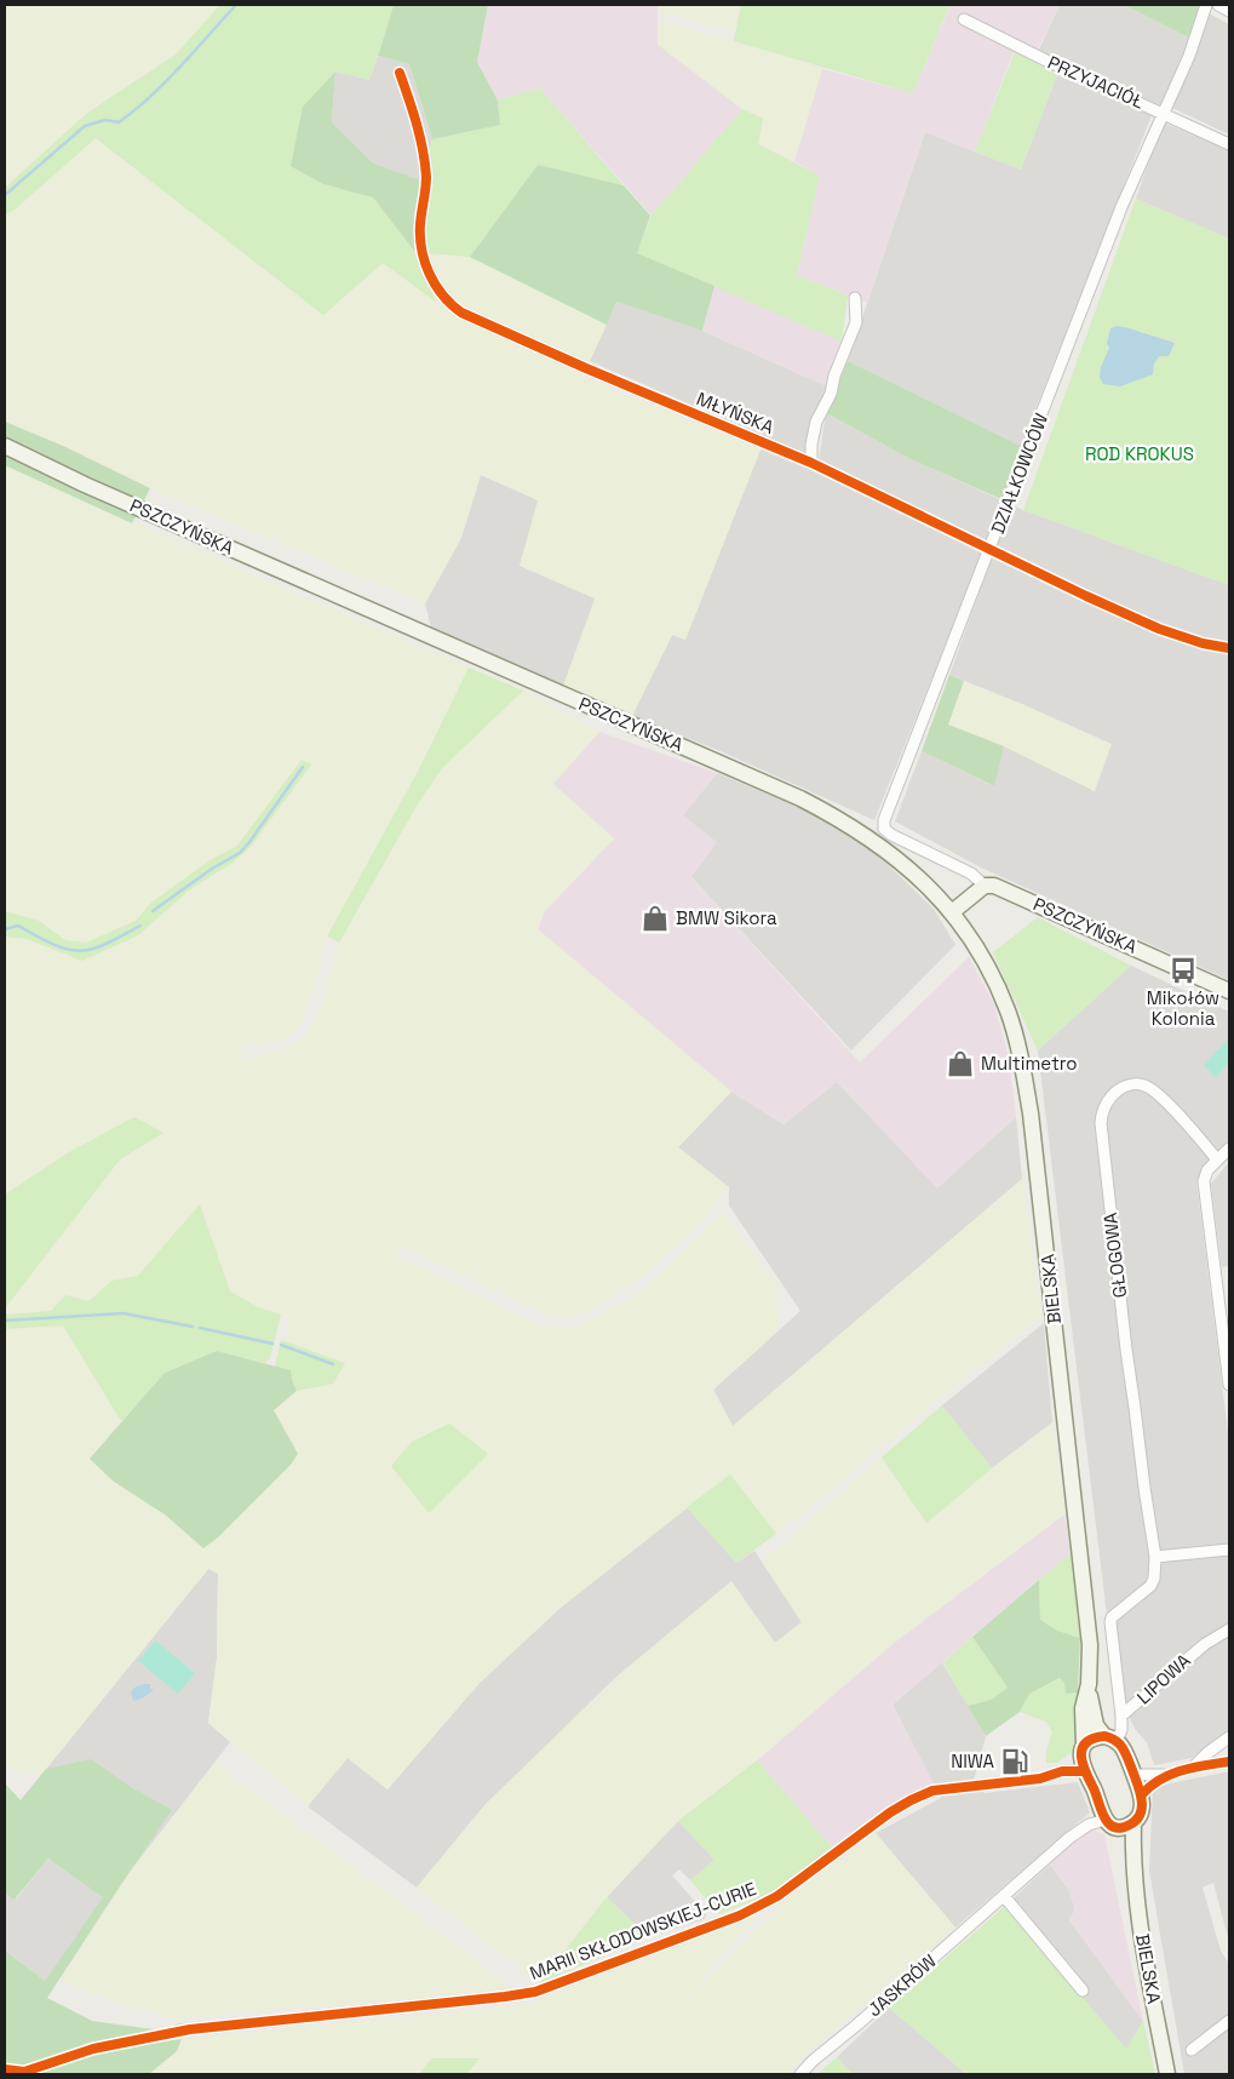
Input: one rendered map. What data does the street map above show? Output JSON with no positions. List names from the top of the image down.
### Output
{
  "streets": {
    "main road": ["PSZCZYŃSKA", "BIELSKA"],
    "street": [
      "PRZYJACIÓŁ",
      "MŁYŃSKA",
      "DZIAŁKOWCÓW",
      "GŁOGOWA",
      "LIPOWA",
      "MARII SKŁODOWSKIEJ-CURIE",
      "JASKRÓW"
    ]
  },
  "crossings": [
    ["PRZYJACIÓŁ", "DZIAŁKOWCÓW"],
    ["MŁYŃSKA", "DZIAŁKOWCÓW"],
    ["DZIAŁKOWCÓW", "PSZCZYŃSKA"],
    ["PSZCZYŃSKA", "BIELSKA"],
    ["GŁOGOWA", "LIPOWA"],
    ["BIELSKA", "LIPOWA"],
    ["BIELSKA", "MARII SKŁODOWSKIEJ-CURIE"],
    ["BIELSKA", "JASKRÓW"]
  ],
  "parks": ["ROD KROKUS"],
  "places": {
    "shop": ["BMW Sikora", "Multimetro"],
    "bus stop": ["Mikołów Kolonia"],
    "fuel station": ["NIWA"]
  }
}
